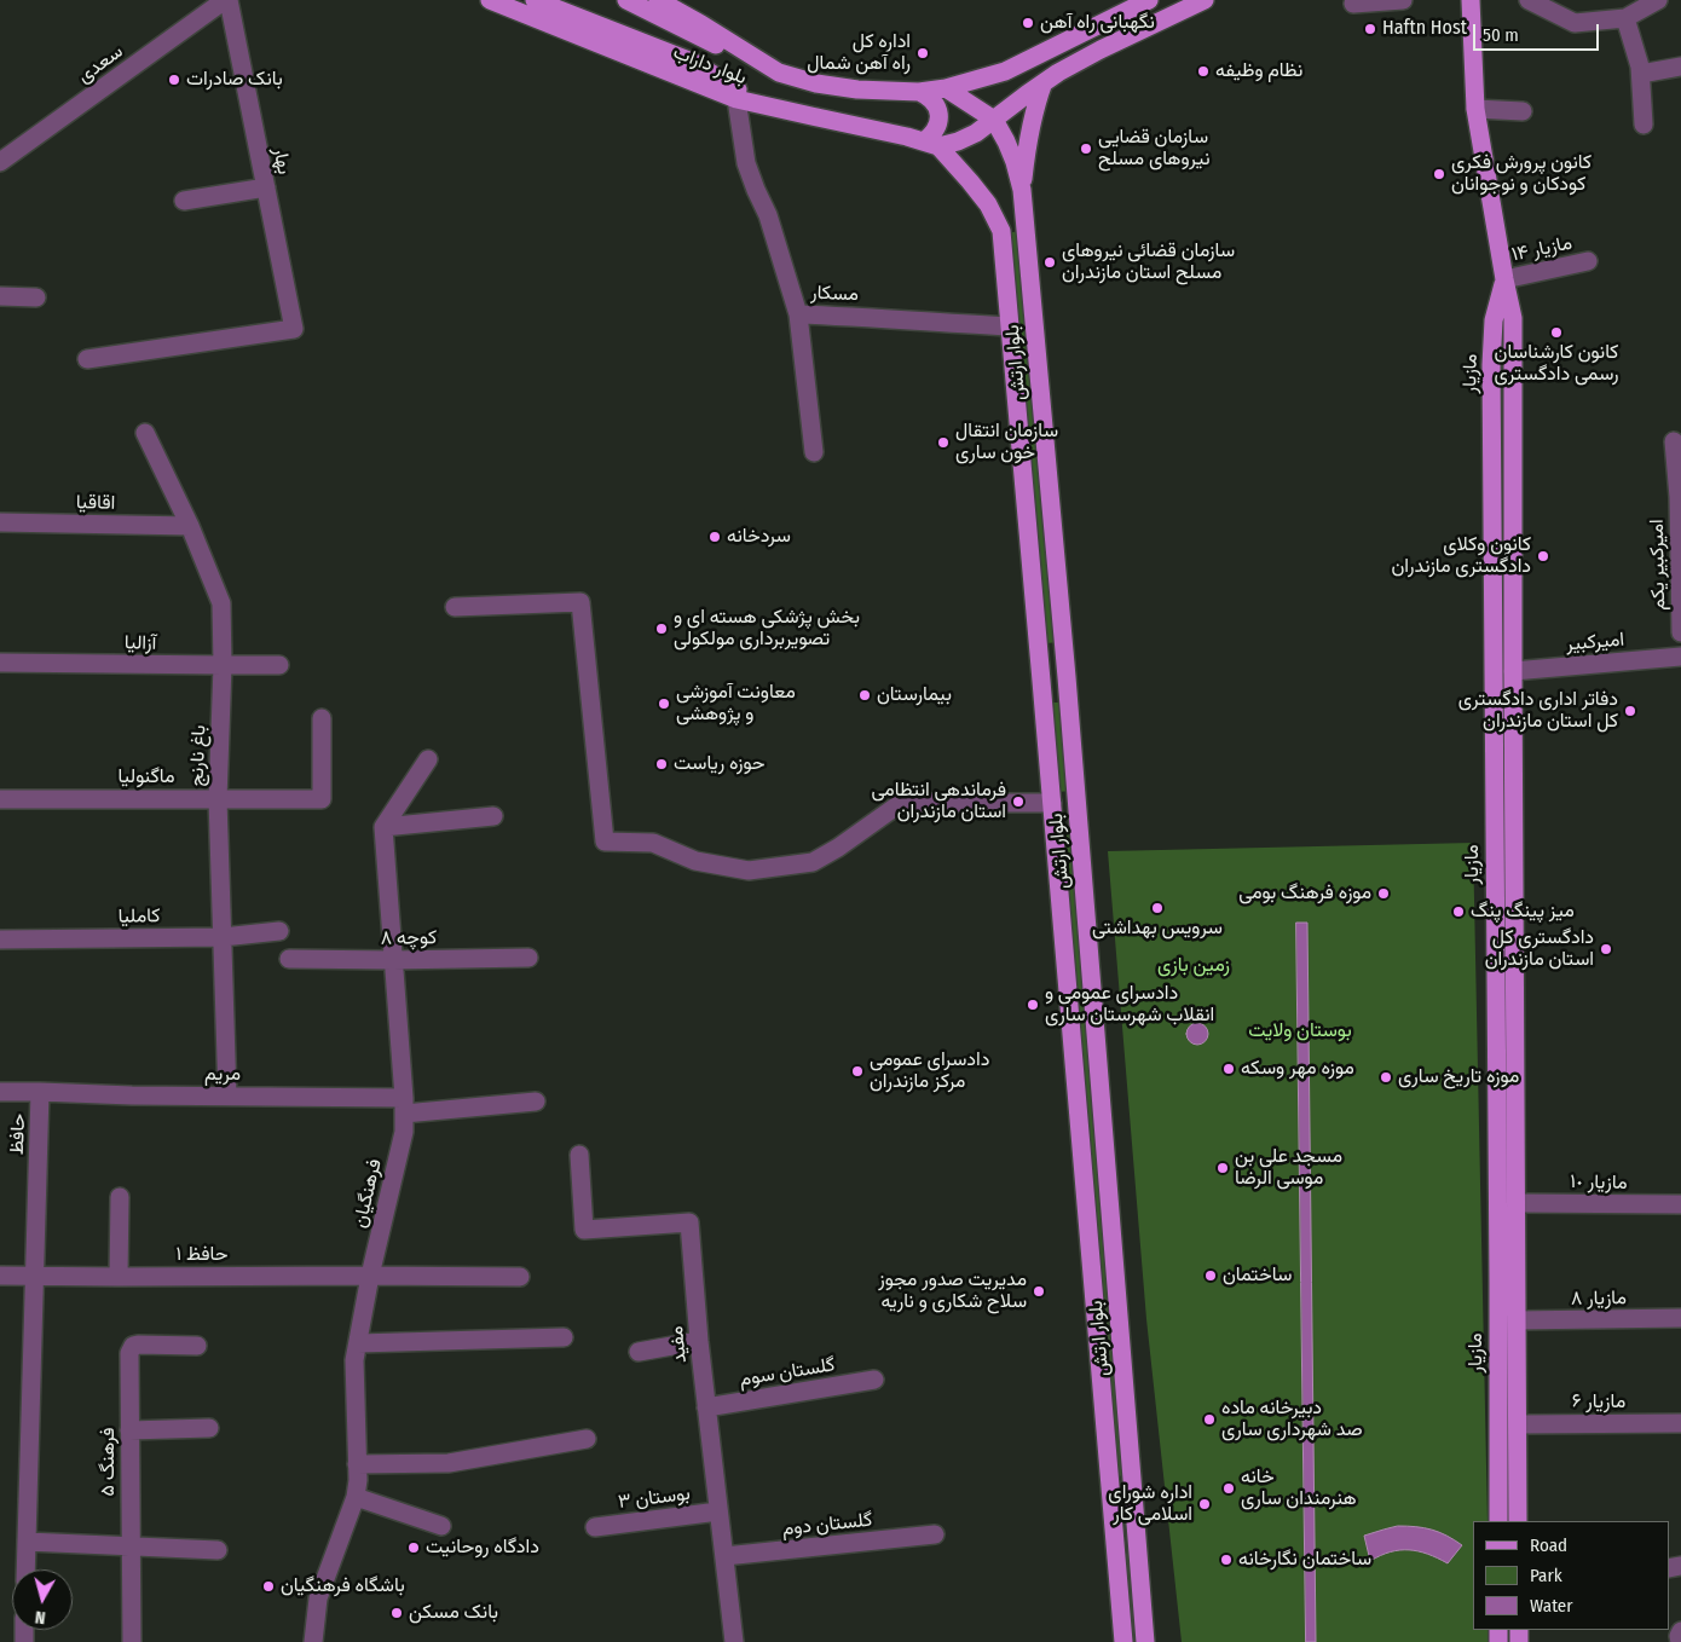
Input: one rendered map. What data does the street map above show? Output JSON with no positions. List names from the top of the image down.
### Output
{
  "streets": {
    "main road": ["بلوار داراب", "بلوار ارتش", "مازیار"],
    "street": [
      "سعدی",
      "بهار",
      "مازیار ۱۴",
      "مسکار",
      "اقاقیا",
      "امیرکبیر یکم",
      "امیرکبیر",
      "آزالیا",
      "باغ نارنج",
      "ماگنولیا",
      "کاملیا",
      "کوچه ۸",
      "مریم",
      "حافظ",
      "مازیار ١٠",
      "فرهنگیان",
      "حافظ ۱",
      "مازیار ٨",
      "مفید",
      "گلستان سوم",
      "مازیار ۶",
      "فرهنگ ۵",
      "بوستان ۳",
      "گلستان دوم"
    ]
  },
  "crossings": [
    ["سعدی", "بهار"],
    ["بلوار داراب", "بلوار ارتش"],
    ["مازیار ۱۴", "مازیار"],
    ["مسکار", "بلوار ارتش"],
    ["مازیار", "امیرکبیر"],
    ["مازیار", "مازیار ١٠"],
    ["مازیار", "مازیار ٨"],
    ["مازیار", "مازیار ۶"],
    ["اقاقیا", "باغ نارنج"],
    ["آزالیا", "باغ نارنج"],
    ["باغ نارنج", "ماگنولیا"],
    ["باغ نارنج", "کاملیا"],
    ["باغ نارنج", "مریم"],
    ["کوچه ۸", "فرهنگیان"],
    ["مریم", "حافظ"],
    ["مریم", "فرهنگیان"],
    ["حافظ", "حافظ ۱"],
    ["فرهنگیان", "حافظ ۱"],
    ["مفید", "گلستان سوم"],
    ["مفید", "بوستان ۳"],
    ["مفید", "گلستان دوم"]
  ],
  "parks": ["زمین بازی", "بوستان ولایت"],
  "places": [
    "نگهبانی راه آهن",
    "Haftn Host",
    "اداره کل راه آهن شمال",
    "نظام وظیفه",
    "بانک صادرات",
    "سازمان قضایی نیروهای مسلح",
    "کانون پرورش فکری کودکان و نوجوانان",
    "سازمان قضائی نیروهای مسلح استان مازندران",
    "کانون کارشناسان رسمی دادگستری",
    "سازمان انتقال خون ساری",
    "سردخانه",
    "کانون وکلای دادگستری مازندران",
    "بخش پژشکی هسته ای و تصویربرداری مولکولی",
    "بیمارستان",
    "معاونت آموزشی و پژوهشی",
    "دفاتر اداری دادگستری کل استان مازندران",
    "حوزه ریاست",
    "فرماندهی انتظامی استان مازندران",
    "موزه فرهنگ بومی",
    "سرویس بهداشتی",
    "میز پینگ پنگ",
    "دادگستری کل استان مازندران",
    "دادسرای عمومی و انقلاب شهرستان ساری",
    "موزه مهر وسکه",
    "دادسرای عمومی مرکز مازندران",
    "موزه تاریخ ساری",
    "مسجد علی بن موسی الرضا",
    "ساختمان",
    "مدیریت صدور مجوز سلاح شکاری و ناریه",
    "دبیرخانه ماده صد شهرداری ساری",
    "خانه هنرمندان ساری",
    "اداره شورای اسلامی کار",
    "دادگاه روحانیت",
    "ساختمان نگارخانه",
    "باشگاه فرهنگیان",
    "بانک مسکن"
  ],
  "legend": ["Road", "Park", "Water"],
  "scale_bar": "50 m",
  "north": "bottom"
}
